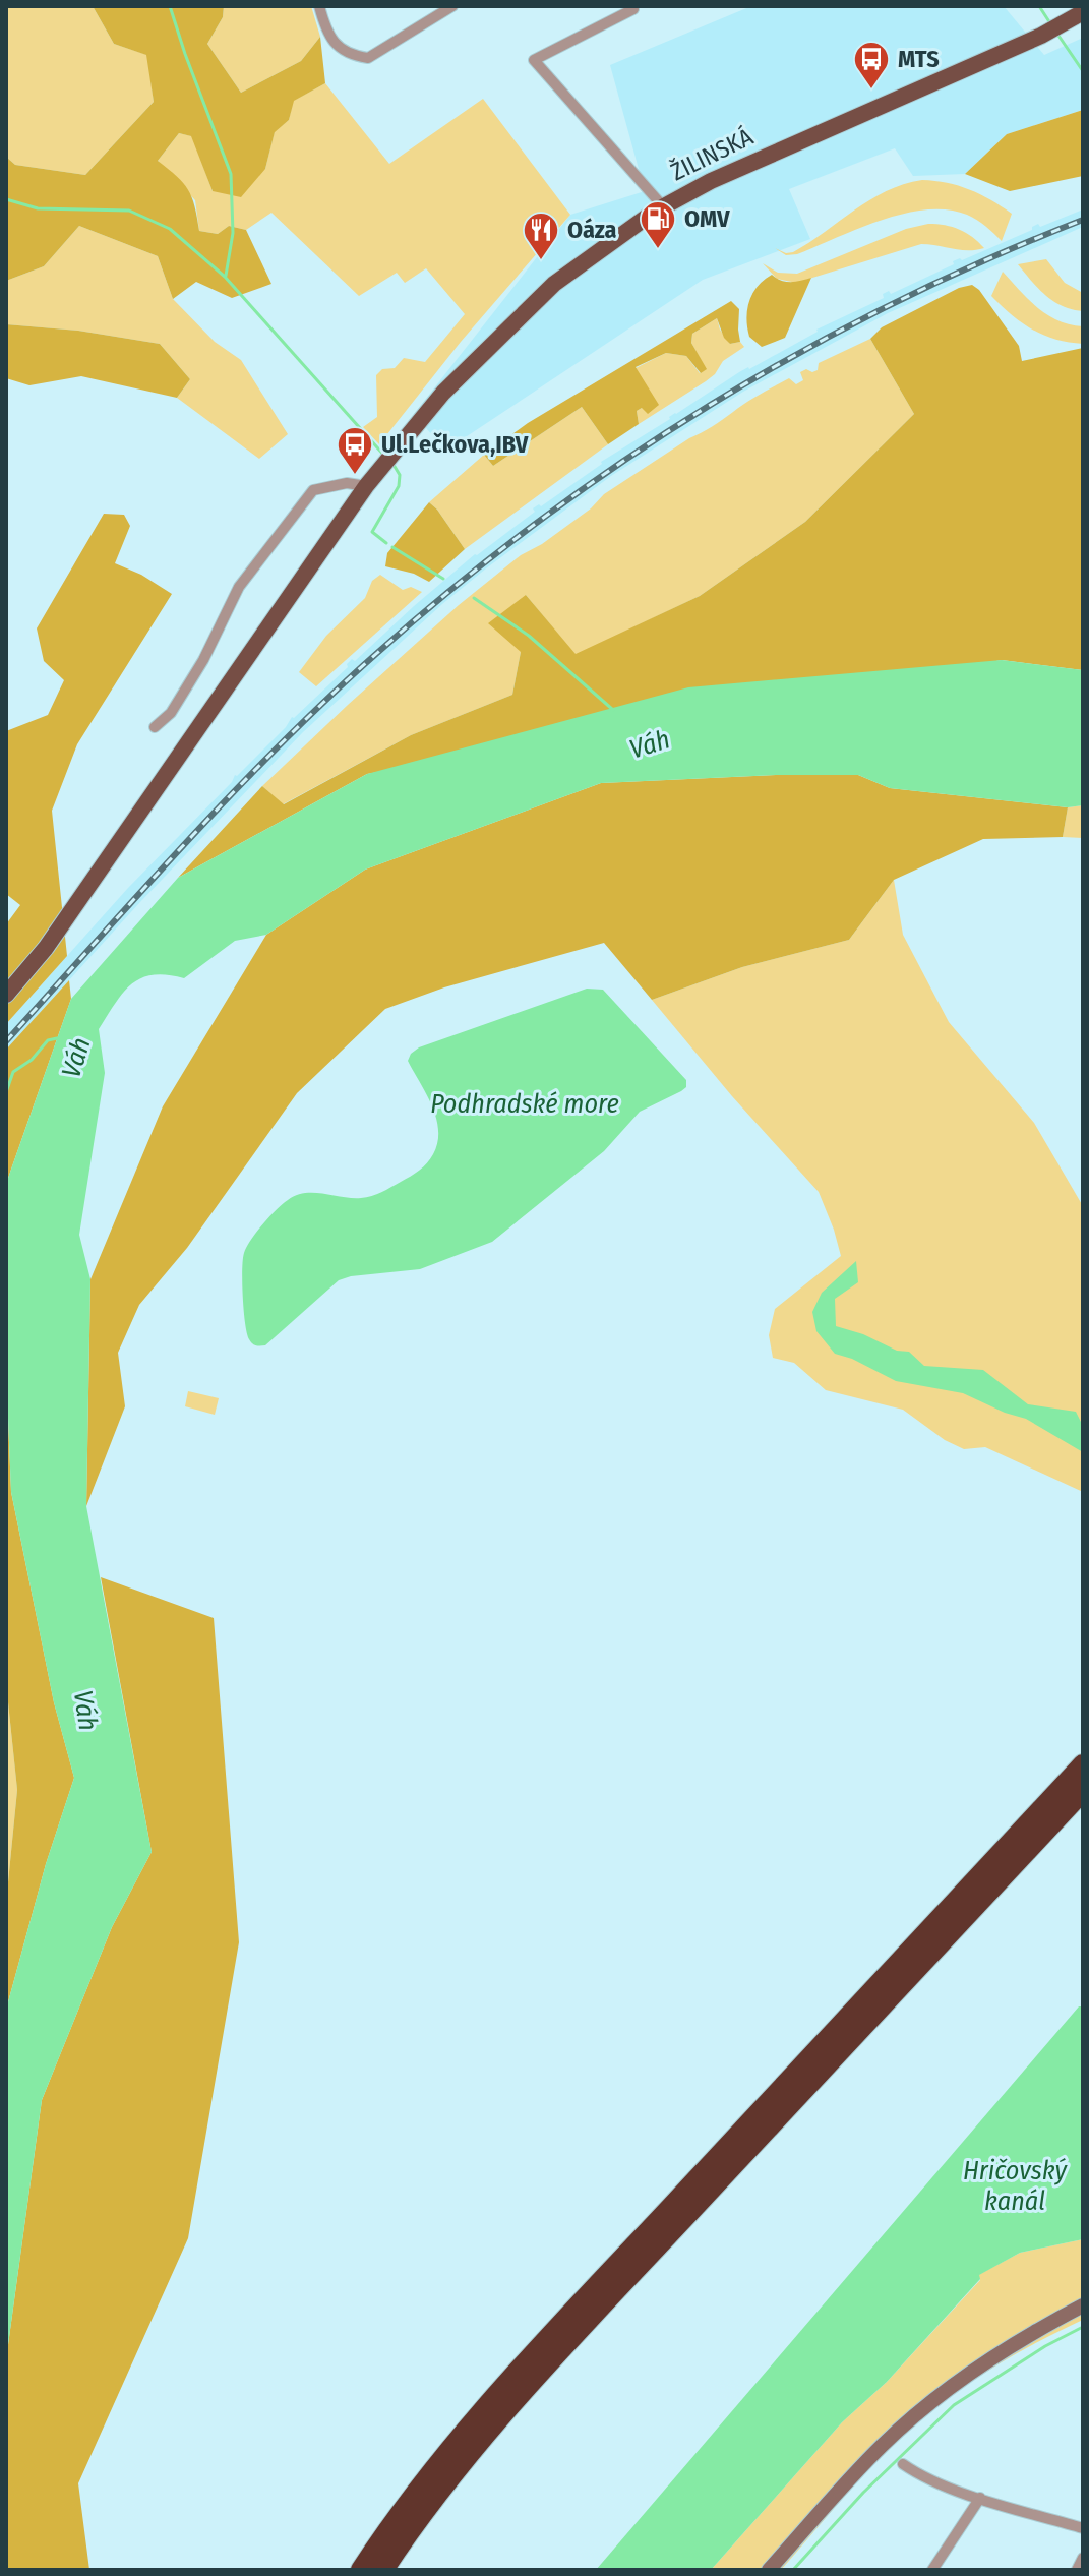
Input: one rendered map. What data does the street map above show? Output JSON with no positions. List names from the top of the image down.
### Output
{
  "streets": {
    "main road": ["ŽILINSKÁ"]
  },
  "water": ["Váh", "Podhradské more", "Hričovský kanál"],
  "places": {
    "bus stop": ["MTS", "Ul.Lečkova,IBV"],
    "fuel station": ["OMV"],
    "restaurant": ["Oáza"]
  }
}
